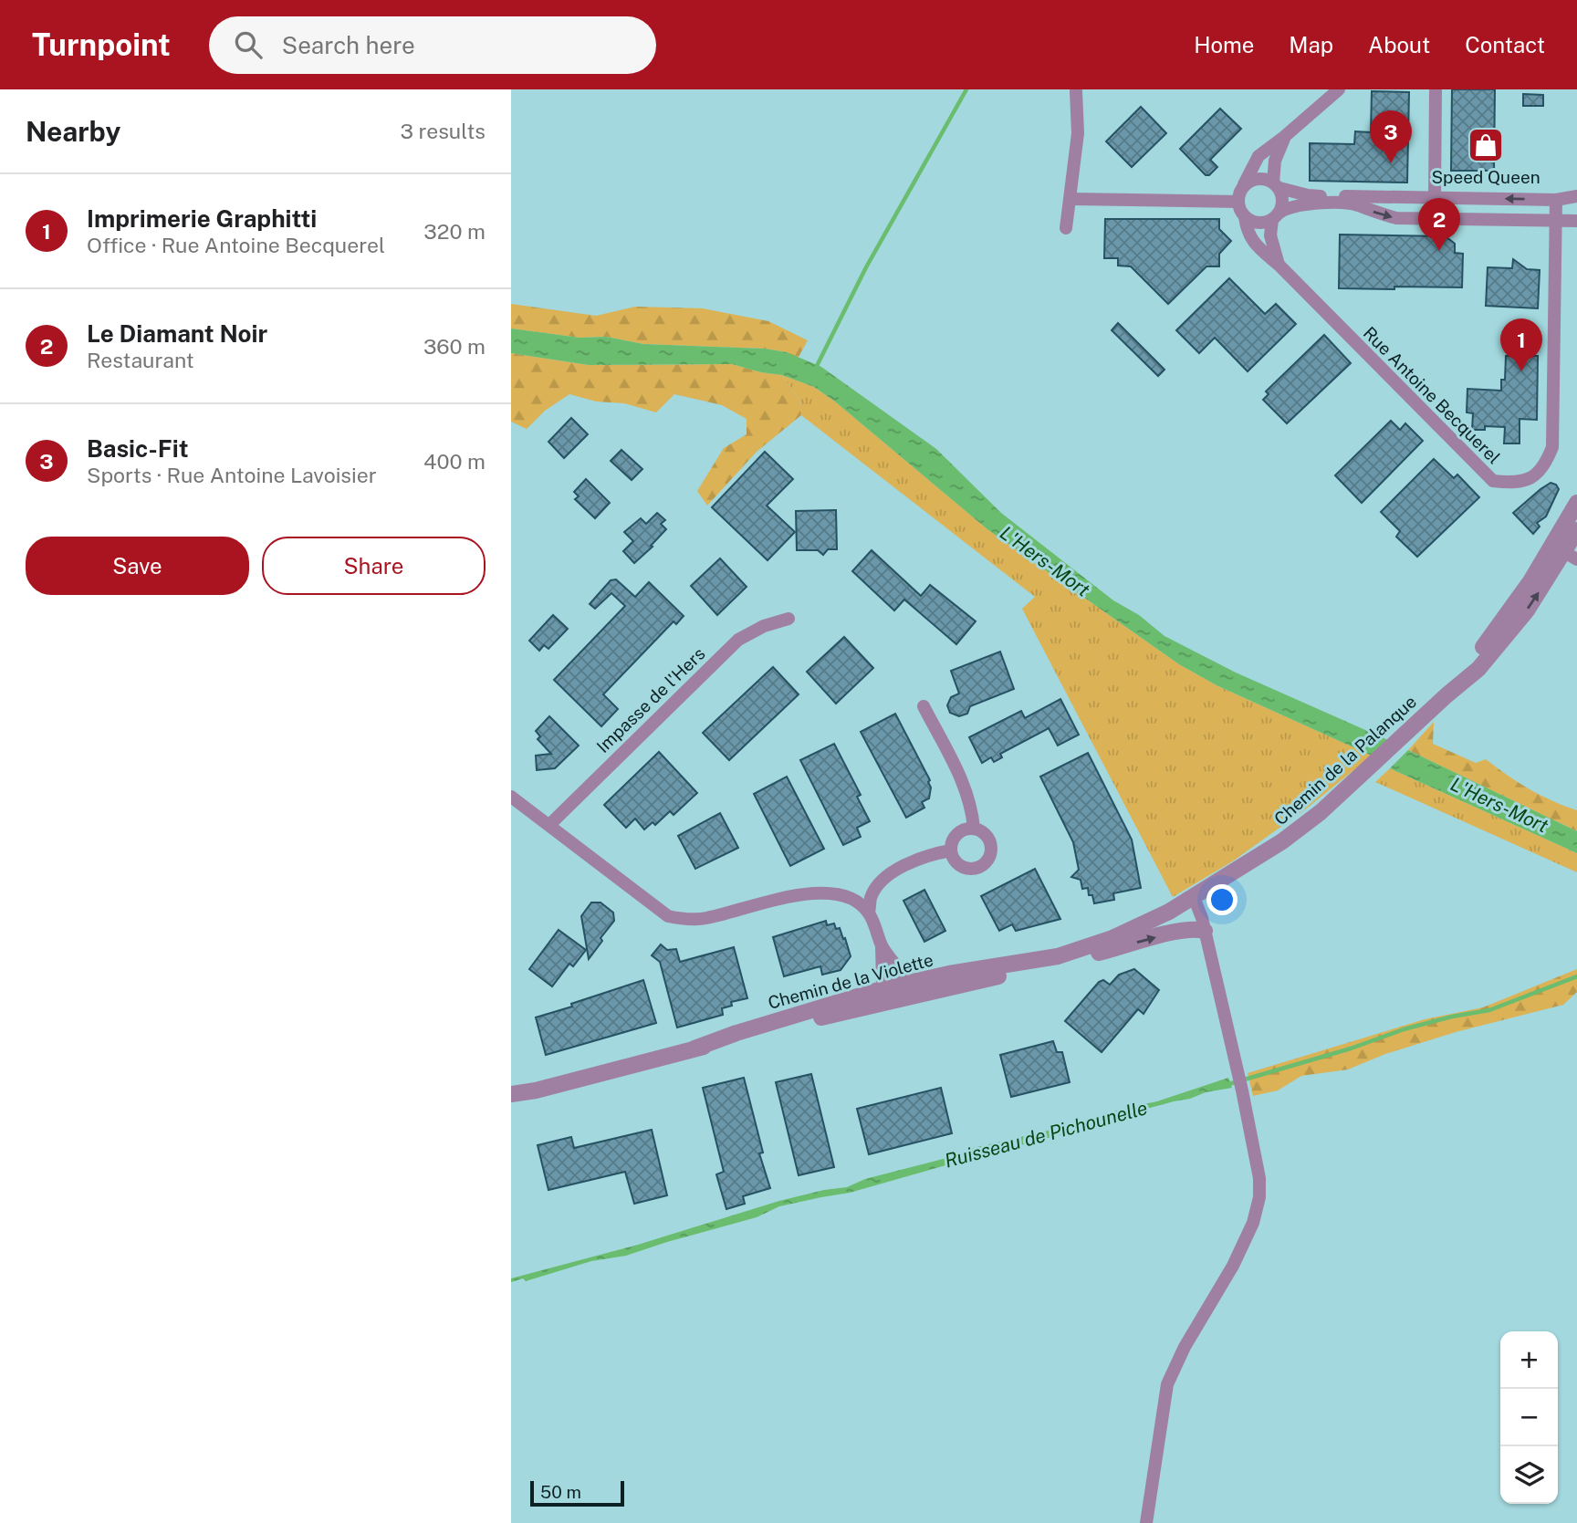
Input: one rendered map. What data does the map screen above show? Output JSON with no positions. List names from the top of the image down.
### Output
{
  "streets": {
    "street": [
      "Rue Antoine Becquerel",
      "Impasse de l'Hers",
      "Chemin de la Palanque",
      "Chemin de la Violette"
    ]
  },
  "crossings": [
    ["Chemin de la Palanque", "Chemin de la Violette"]
  ],
  "water": ["L'Hers-Mort", "Ruisseau de Pichounelle"],
  "places": {
    "shop": ["Speed Queen"]
  },
  "scale_bar": "50 m",
  "page": {
    "header": "Turnpoint",
    "search": "Search here",
    "nav": [
      "Home",
      "Map",
      "About",
      "Contact"
    ],
    "heading": ["Nearby", "3 results"],
    "pins": ["3", "2", "1"],
    "list": [
      {
        "mark": "1",
        "name": "Imprimerie Graphitti",
        "note": "Office · Rue Antoine Becquerel",
        "value": "320 m"
      },
      {
        "mark": "2",
        "name": "Le Diamant Noir",
        "note": "Restaurant",
        "value": "360 m"
      },
      {
        "mark": "3",
        "name": "Basic-Fit",
        "note": "Sports · Rue Antoine Lavoisier",
        "value": "400 m"
      }
    ],
    "buttons": ["Save", "Share"],
    "map_buttons": ["+", "−"],
    "scale": "50 m"
  }
}
